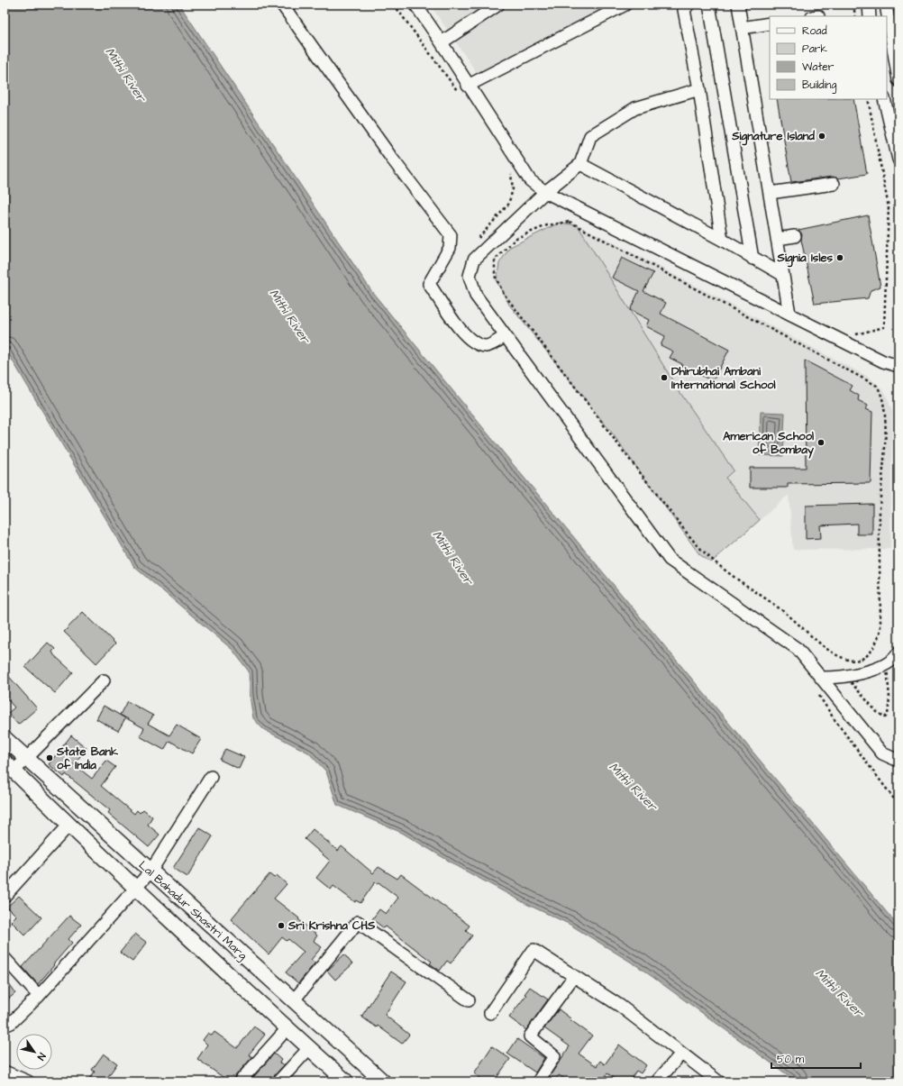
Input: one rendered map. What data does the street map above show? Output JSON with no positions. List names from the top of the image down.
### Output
{
  "streets": {
    "main road": ["Lal Bahadur Shastri Marg"]
  },
  "water": ["Mithi River"],
  "places": [
    "Signature Island",
    "Signia Isles",
    "Dhirubhai Ambani International School",
    "American School of Bombay",
    "State Bank of India",
    "Sri Krishna CHS"
  ],
  "legend": [
    "Road",
    "Park",
    "Water",
    "Building"
  ],
  "scale_bar": "50 m",
  "north": "bottom right"
}
